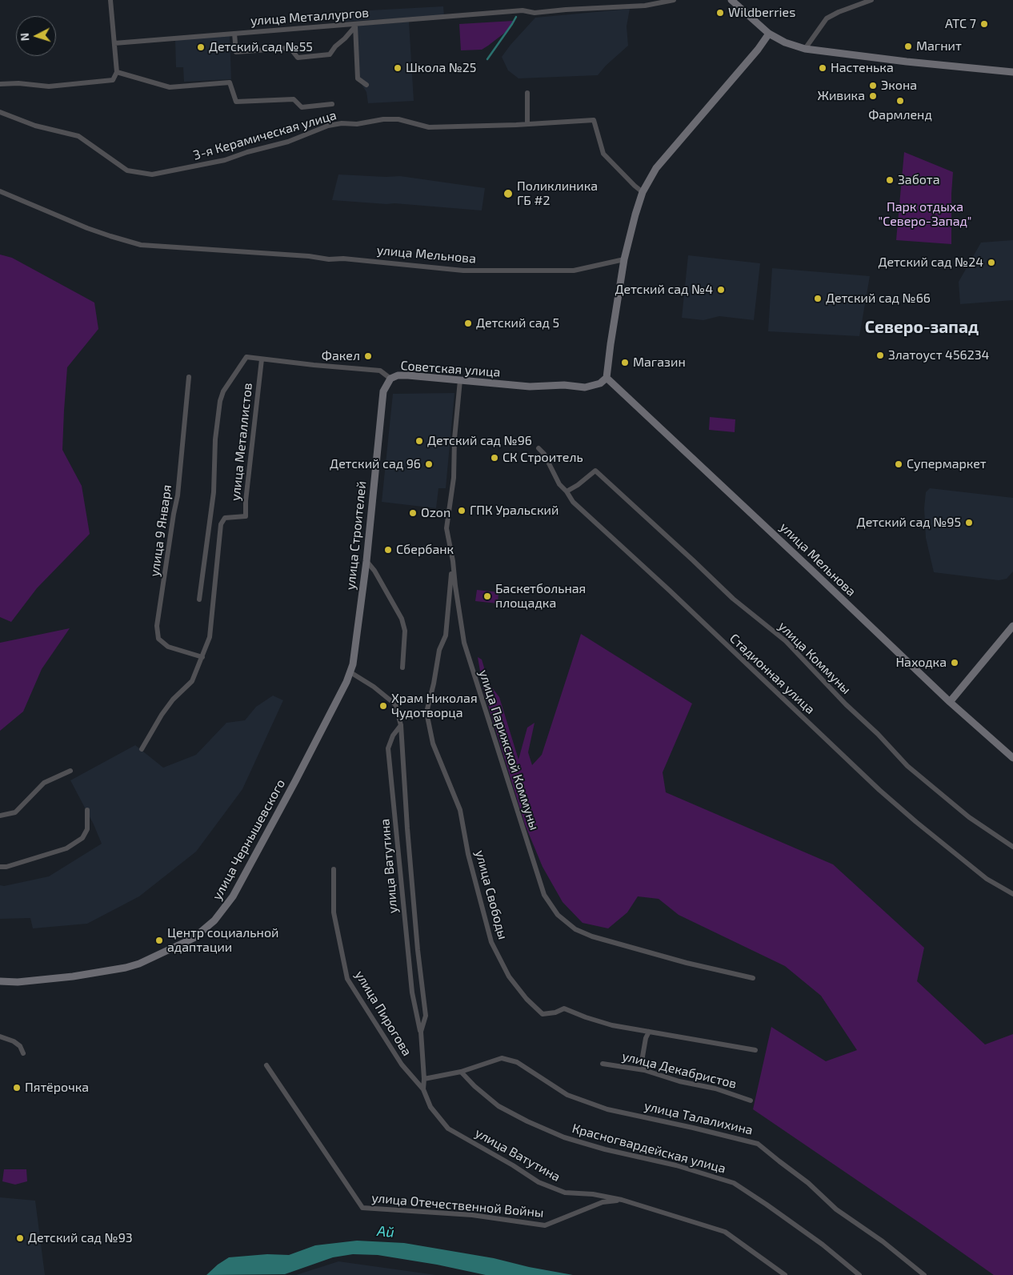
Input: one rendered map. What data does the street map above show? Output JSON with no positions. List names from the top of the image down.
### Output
{
  "streets": {
    "main road": [
      "улица Мельнова",
      "Советская улица",
      "улица Строителей",
      "улица Чернышевского"
    ],
    "street": [
      "улица Металлургов",
      "3-я Керамическая улица",
      "улица Металлистов",
      "улица 9 Января",
      "улица Коммуны",
      "Стадионная улица",
      "улица Парижской Коммуны",
      "улица Ватутина",
      "улица Свободы",
      "улица Пирогова",
      "улица Декабристов",
      "улица Талалихина",
      "Красногвардейская улица",
      "улица Отечественной Войны"
    ]
  },
  "crossings": [
    ["улица Мельнова", "Советская улица"],
    ["Советская улица", "улица Металлистов"],
    ["Советская улица", "улица Строителей"],
    ["Советская улица", "улица Парижской Коммуны"],
    ["улица Металлистов", "улица 9 Января"],
    ["улица Строителей", "улица Чернышевского"],
    ["улица Строителей", "улица Ватутина"],
    ["улица Коммуны", "Стадионная улица"],
    ["улица Парижской Коммуны", "улица Свободы"],
    ["улица Чернышевского", "улица Ватутина"],
    ["улица Ватутина", "улица Пирогова"],
    ["улица Ватутина", "улица Отечественной Войны"],
    ["улица Талалихина", "Красногвардейская улица"]
  ],
  "districts": ["Северо-запад"],
  "water": ["Ай"],
  "parks": ["Парк отдыха \"Северо-Запад\""],
  "places": [
    "Wildberries",
    "АТС 7",
    "Магнит",
    "Детский сад №55",
    "Школа №25",
    "Настенька",
    "Экона",
    "Живика",
    "Фармленд",
    "Забота",
    "Поликлиника ГБ #2",
    "Детский сад №24",
    "Детский сад №4",
    "Детский сад №66",
    "Детский сад 5",
    "Златоуст 456234",
    "Факел",
    "Магазин",
    "Детский сад №96",
    "СК Строитель",
    "Детский сад 96",
    "Супермаркет",
    "ГПК Уральский",
    "Ozon",
    "Детский сад №95",
    "Сбербанк",
    "Баскетбольная площадка",
    "Находка",
    "Храм Николая Чудотворца",
    "Центр социальной адаптации",
    "Пятёрочка",
    "Детский сад №93"
  ],
  "north": "left"
}
